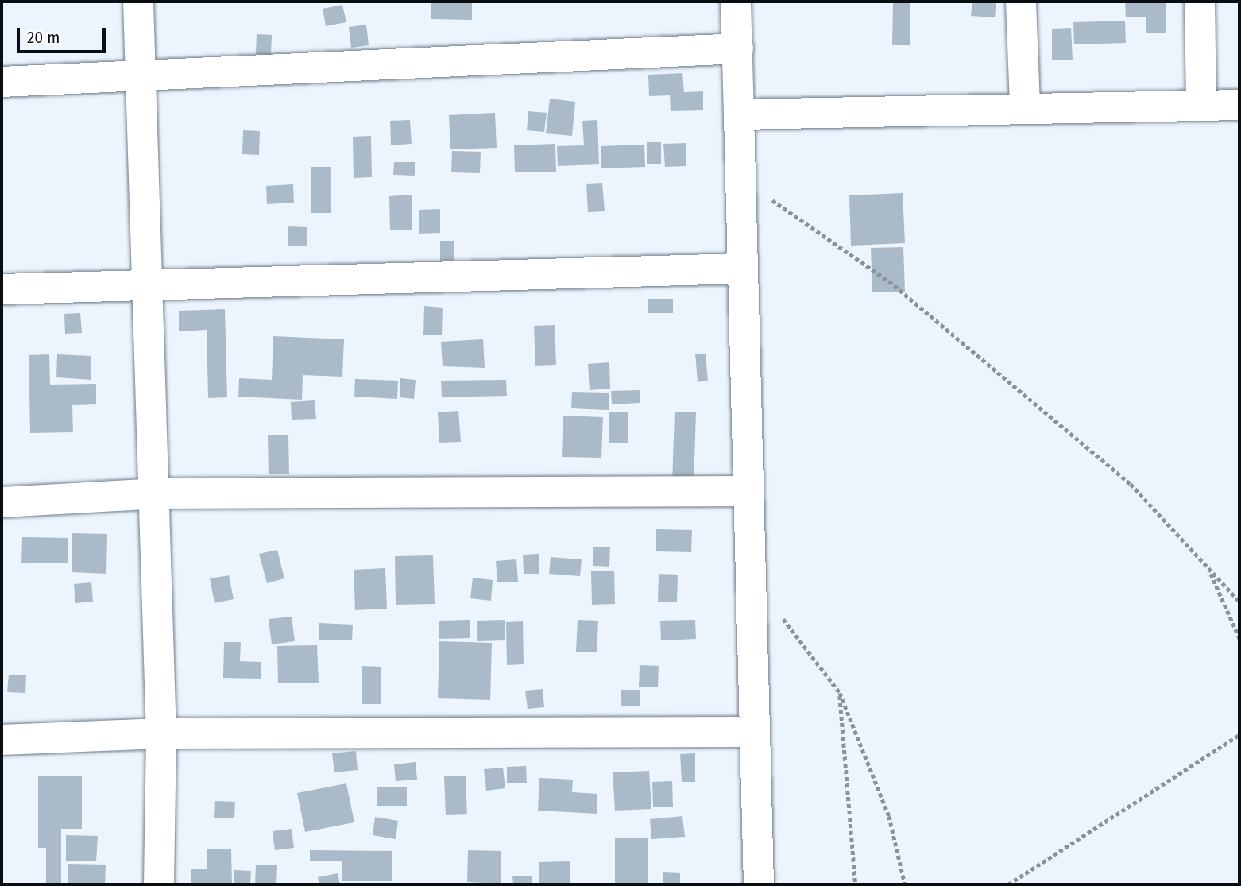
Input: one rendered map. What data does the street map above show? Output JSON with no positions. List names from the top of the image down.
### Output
{
  "scale_bar": "20 m"
}
